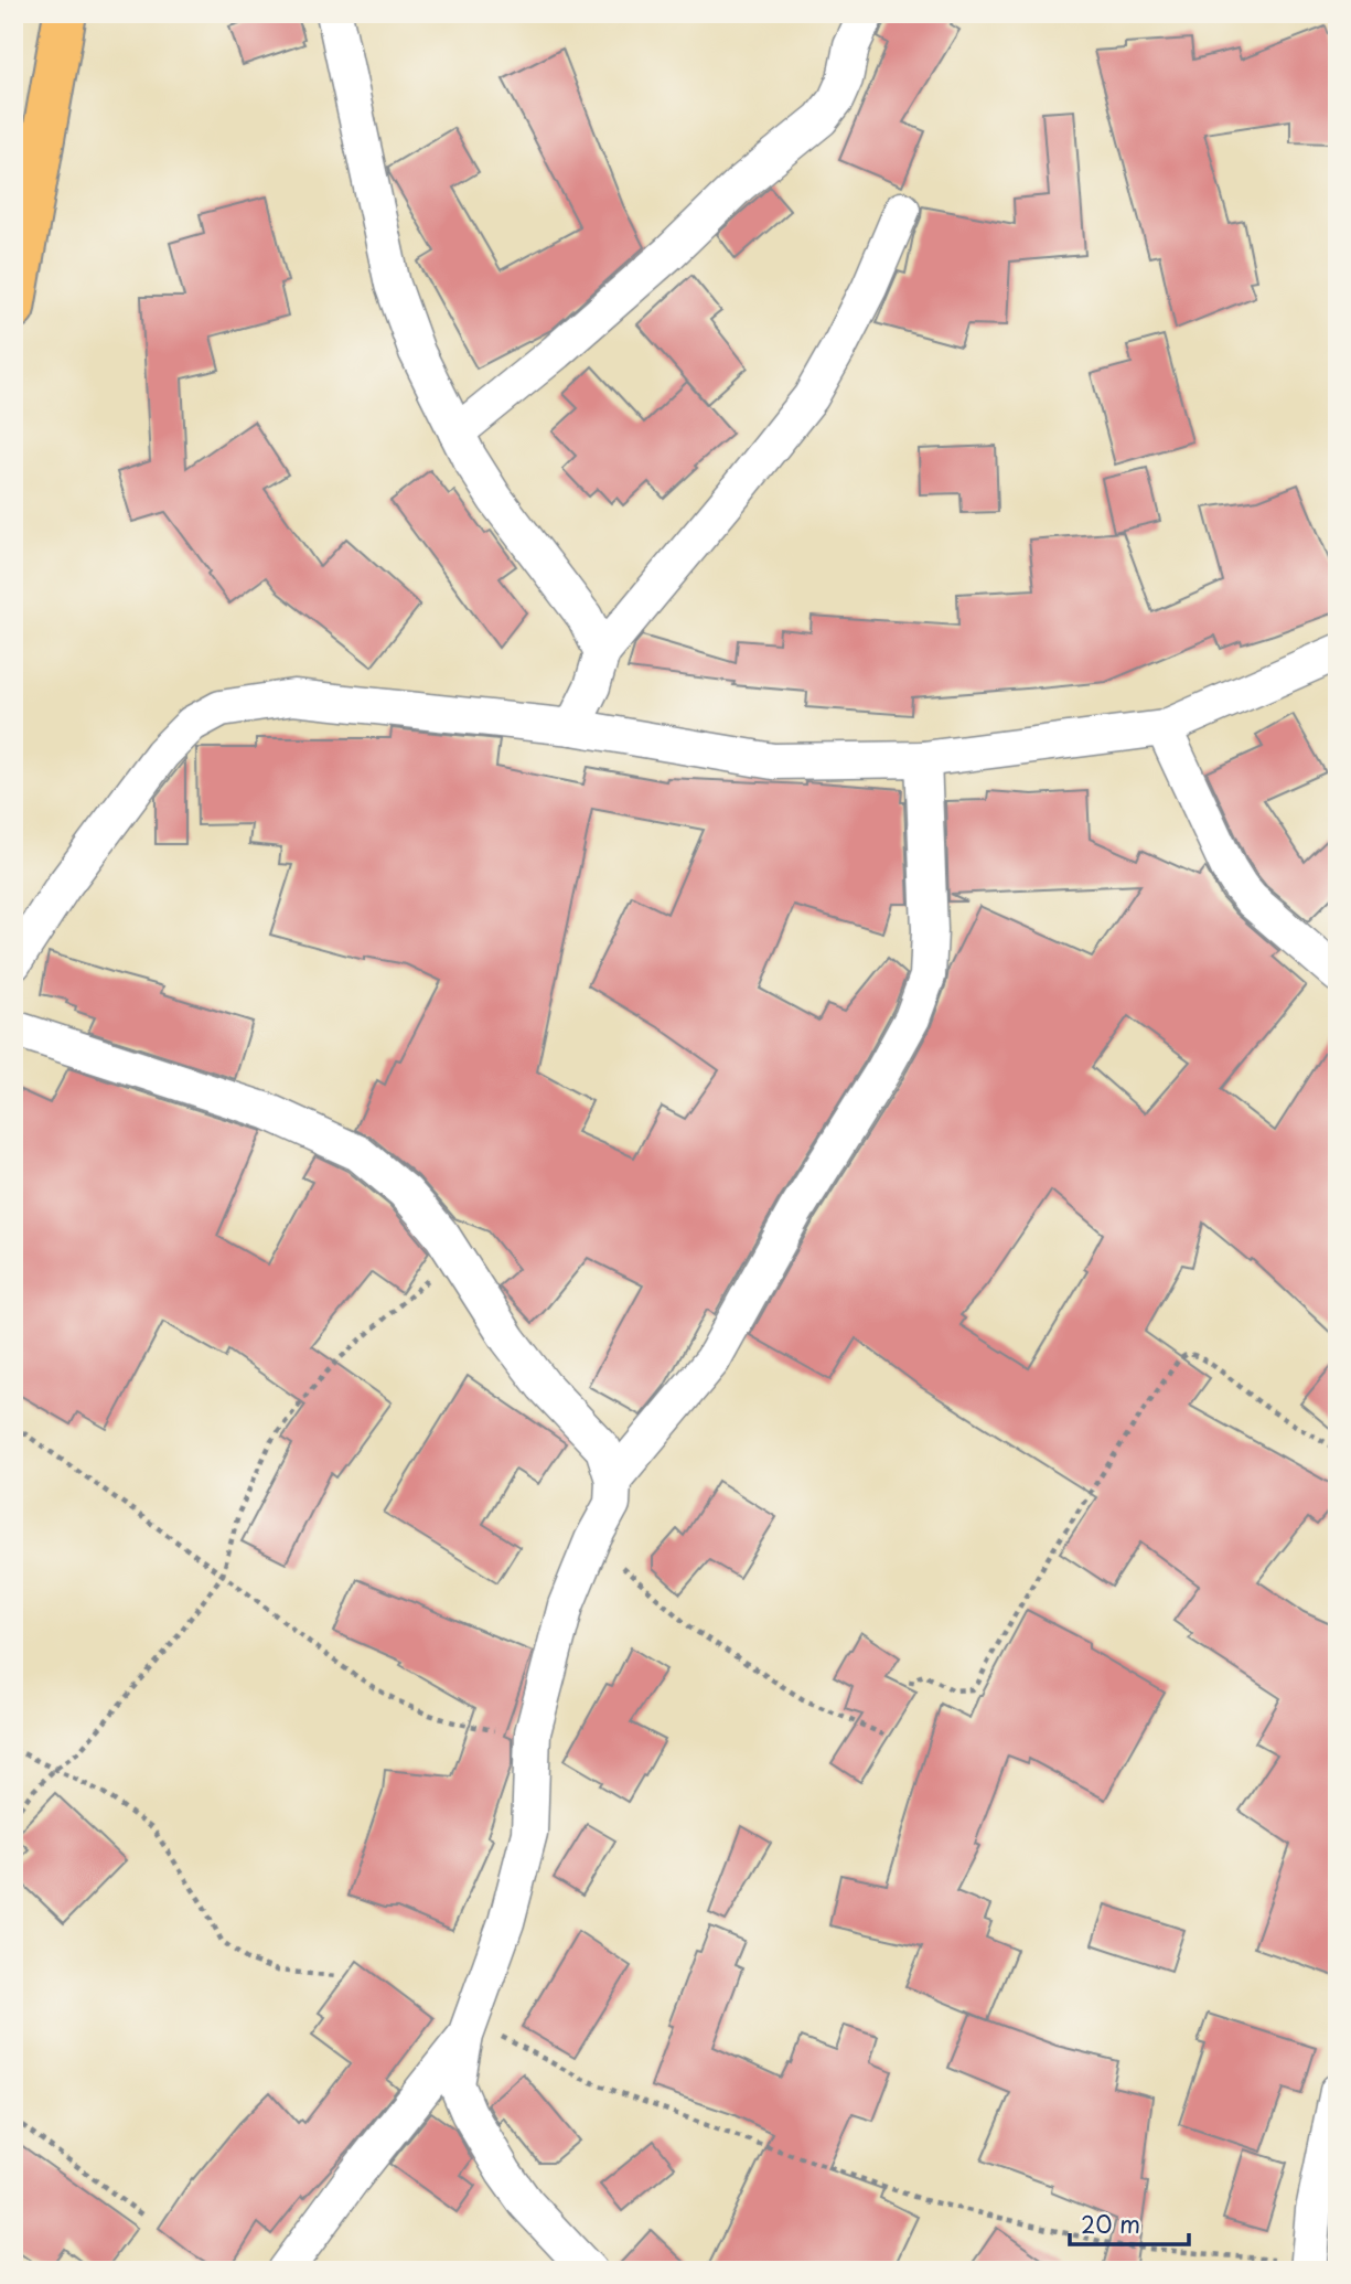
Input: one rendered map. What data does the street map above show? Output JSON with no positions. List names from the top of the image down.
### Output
{
  "scale_bar": "20 m"
}
